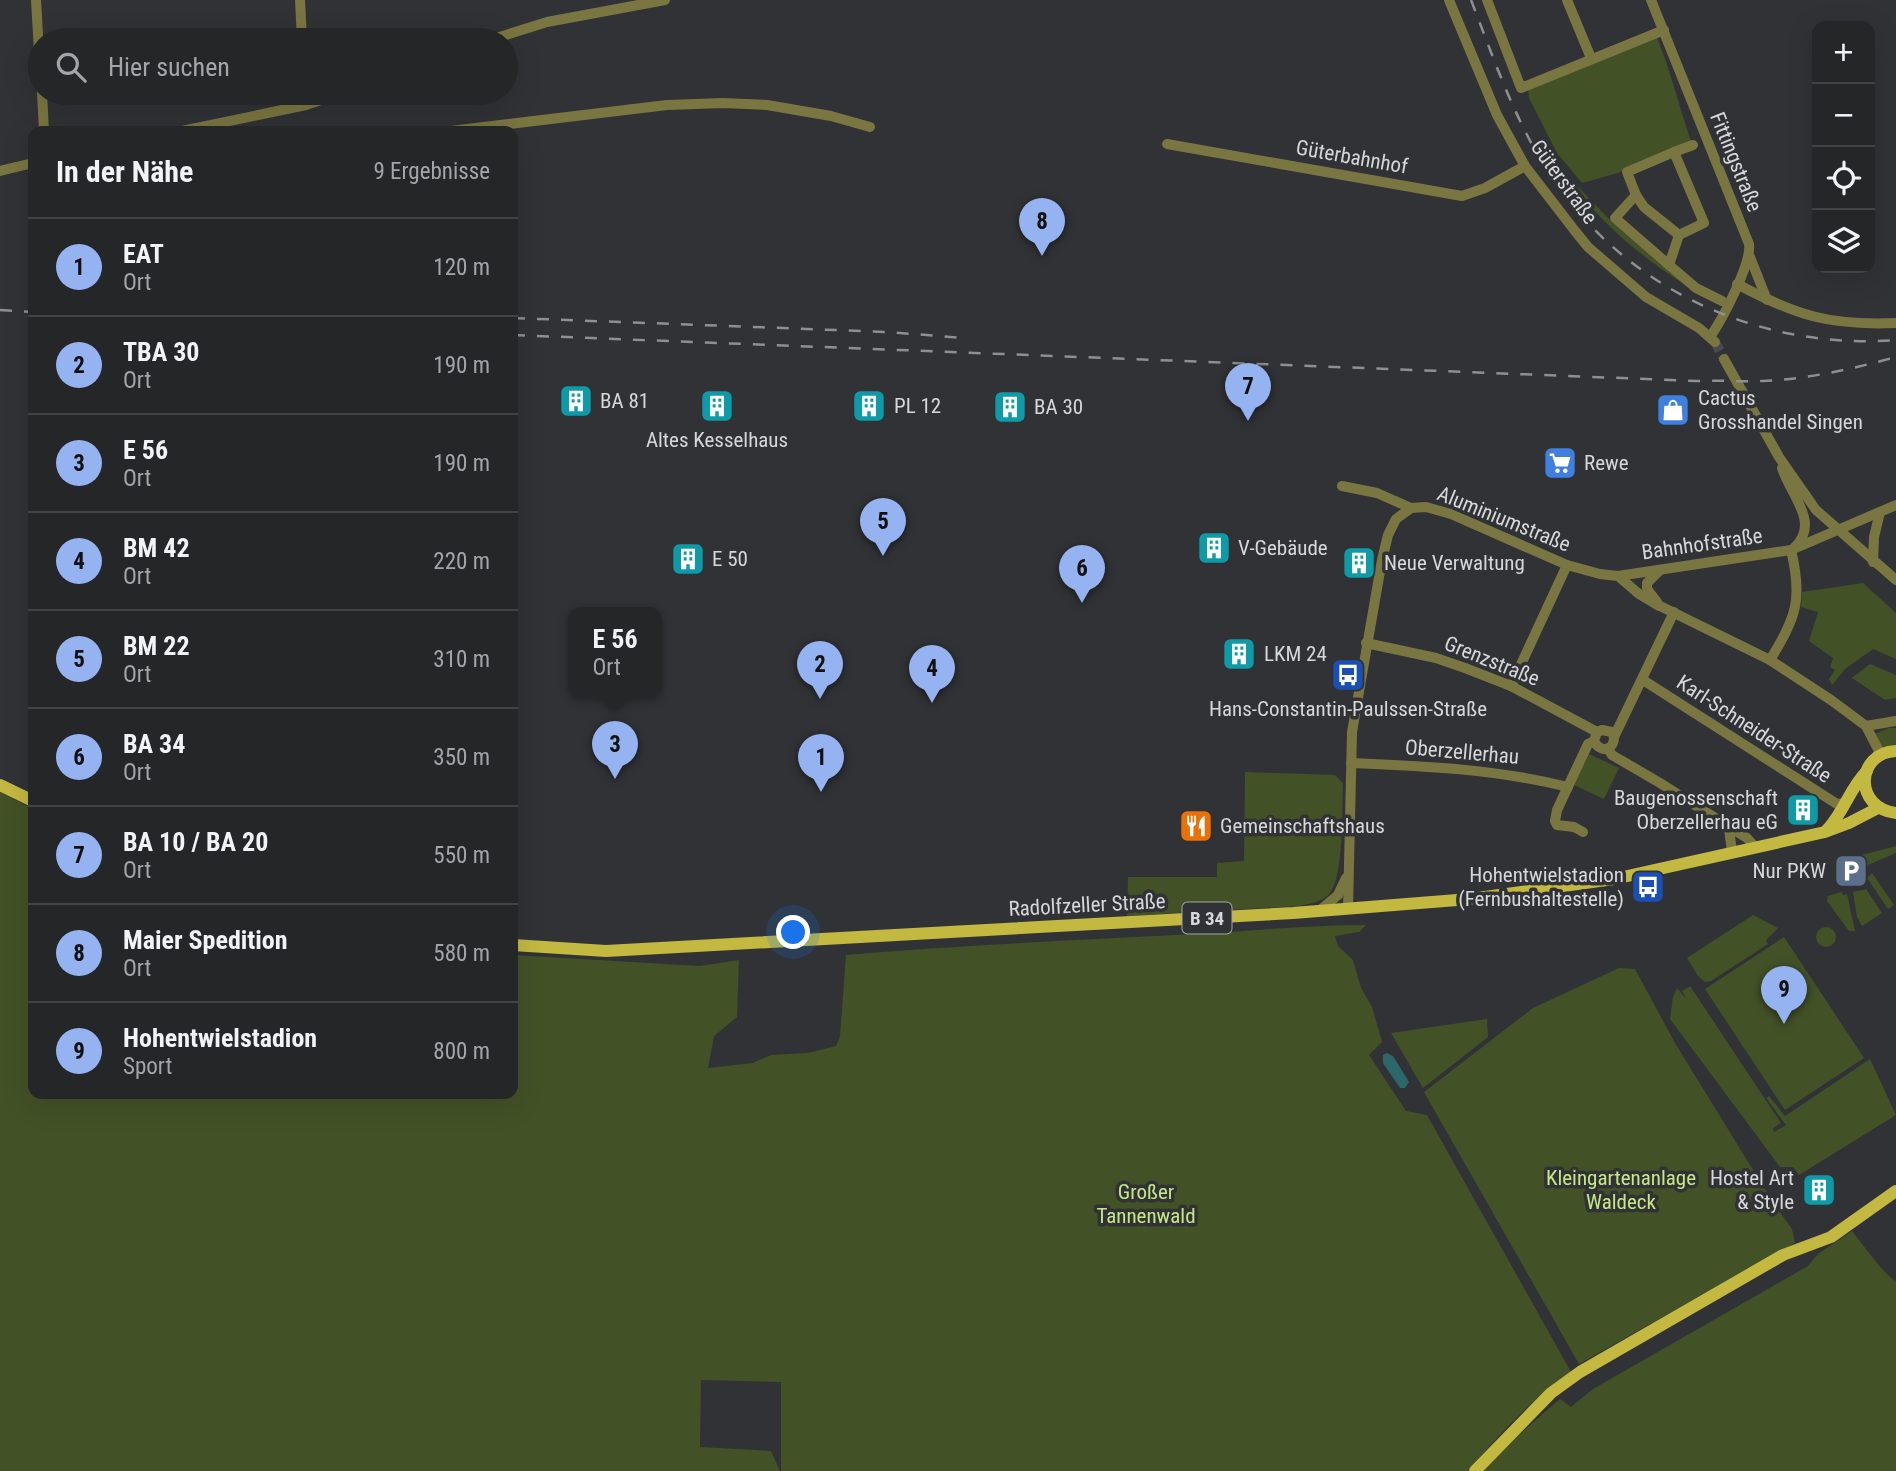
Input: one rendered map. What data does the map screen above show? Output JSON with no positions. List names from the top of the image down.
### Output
{
  "streets": {
    "main road": ["Radolfzeller Straße", "B 34"],
    "street": [
      "Güterbahnhof",
      "Fittingstraße",
      "Güterstraße",
      "Aluminiumstraße",
      "Bahnhofstraße",
      "Grenzstraße",
      "Karl-Schneider-Straße",
      "Oberzellerhau"
    ]
  },
  "crossings": [
    ["Güterbahnhof", "Güterstraße"],
    ["Aluminiumstraße", "Bahnhofstraße"],
    ["Aluminiumstraße", "Grenzstraße"]
  ],
  "parks": ["Kleingartenanlage Waldeck", "Großer Tannenwald"],
  "places": {
    "building": [
      "BA 81",
      "Altes Kesselhaus",
      "PL 12",
      "BA 30",
      "V-Gebäude",
      "E 50",
      "Neue Verwaltung",
      "LKM 24",
      "Baugenossenschaft Oberzellerhau eG",
      "Hostel Art & Style"
    ],
    "shop": ["Cactus Grosshandel Singen"],
    "supermarket": ["Rewe"],
    "bus stop": ["Hans-Constantin-Paulssen-Straße", "Hohentwielstadion (Fernbushaltestelle)"],
    "restaurant": ["Gemeinschaftshaus"],
    "parking": ["Nur PKW"]
  },
  "page": {
    "map_buttons": ["+", "−"],
    "search": "Hier suchen",
    "heading": ["In der Nähe", "9 Ergebnisse"],
    "pins": [
      "8",
      "7",
      "5",
      "6",
      "2",
      "4",
      "3",
      "1",
      "9"
    ],
    "list": [
      {
        "mark": "1",
        "name": "EAT",
        "note": "Ort",
        "value": "120 m"
      },
      {
        "mark": "2",
        "name": "TBA 30",
        "note": "Ort",
        "value": "190 m"
      },
      {
        "mark": "3",
        "name": "E 56",
        "note": "Ort",
        "value": "190 m"
      },
      {
        "mark": "4",
        "name": "BM 42",
        "note": "Ort",
        "value": "220 m"
      },
      {
        "mark": "5",
        "name": "BM 22",
        "note": "Ort",
        "value": "310 m"
      },
      {
        "mark": "6",
        "name": "BA 34",
        "note": "Ort",
        "value": "350 m"
      },
      {
        "mark": "7",
        "name": "BA 10 / BA 20",
        "note": "Ort",
        "value": "550 m"
      },
      {
        "mark": "8",
        "name": "Maier Spedition",
        "note": "Ort",
        "value": "580 m"
      },
      {
        "mark": "9",
        "name": "Hohentwielstadion",
        "note": "Sport",
        "value": "800 m"
      }
    ],
    "popup": ["E 56", "Ort"]
  }
}
